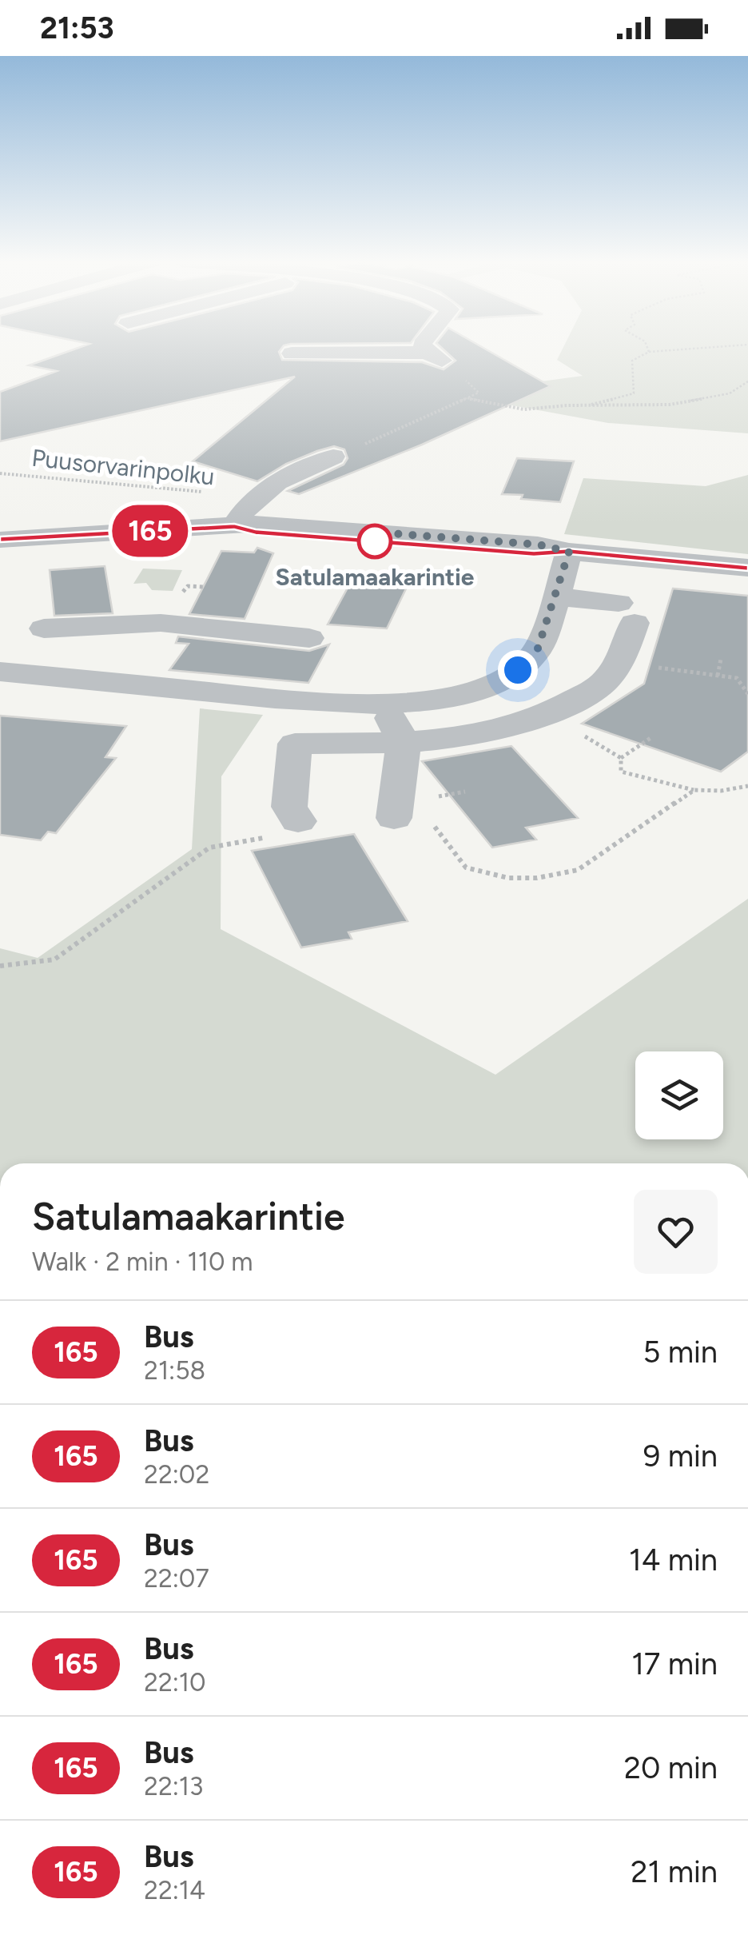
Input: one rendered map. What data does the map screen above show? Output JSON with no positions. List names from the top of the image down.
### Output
{
  "streets": {
    "path": ["Puusorvarinpolku"]
  },
  "places": ["Satulamaakarintie"],
  "lines": ["bus line 165"],
  "page": {
    "status": "21:53",
    "on_map": "165",
    "heading": ["Satulamaakarintie", "Walk · 2 min · 110 m"],
    "list": [
      {
        "mark": "165",
        "name": "Bus",
        "note": "21:58",
        "value": "5 min"
      },
      {
        "mark": "165",
        "name": "Bus",
        "note": "22:02",
        "value": "9 min"
      },
      {
        "mark": "165",
        "name": "Bus",
        "note": "22:07",
        "value": "14 min"
      },
      {
        "mark": "165",
        "name": "Bus",
        "note": "22:10",
        "value": "17 min"
      },
      {
        "mark": "165",
        "name": "Bus",
        "note": "22:13",
        "value": "20 min"
      },
      {
        "mark": "165",
        "name": "Bus",
        "note": "22:14",
        "value": "21 min"
      }
    ]
  }
}
